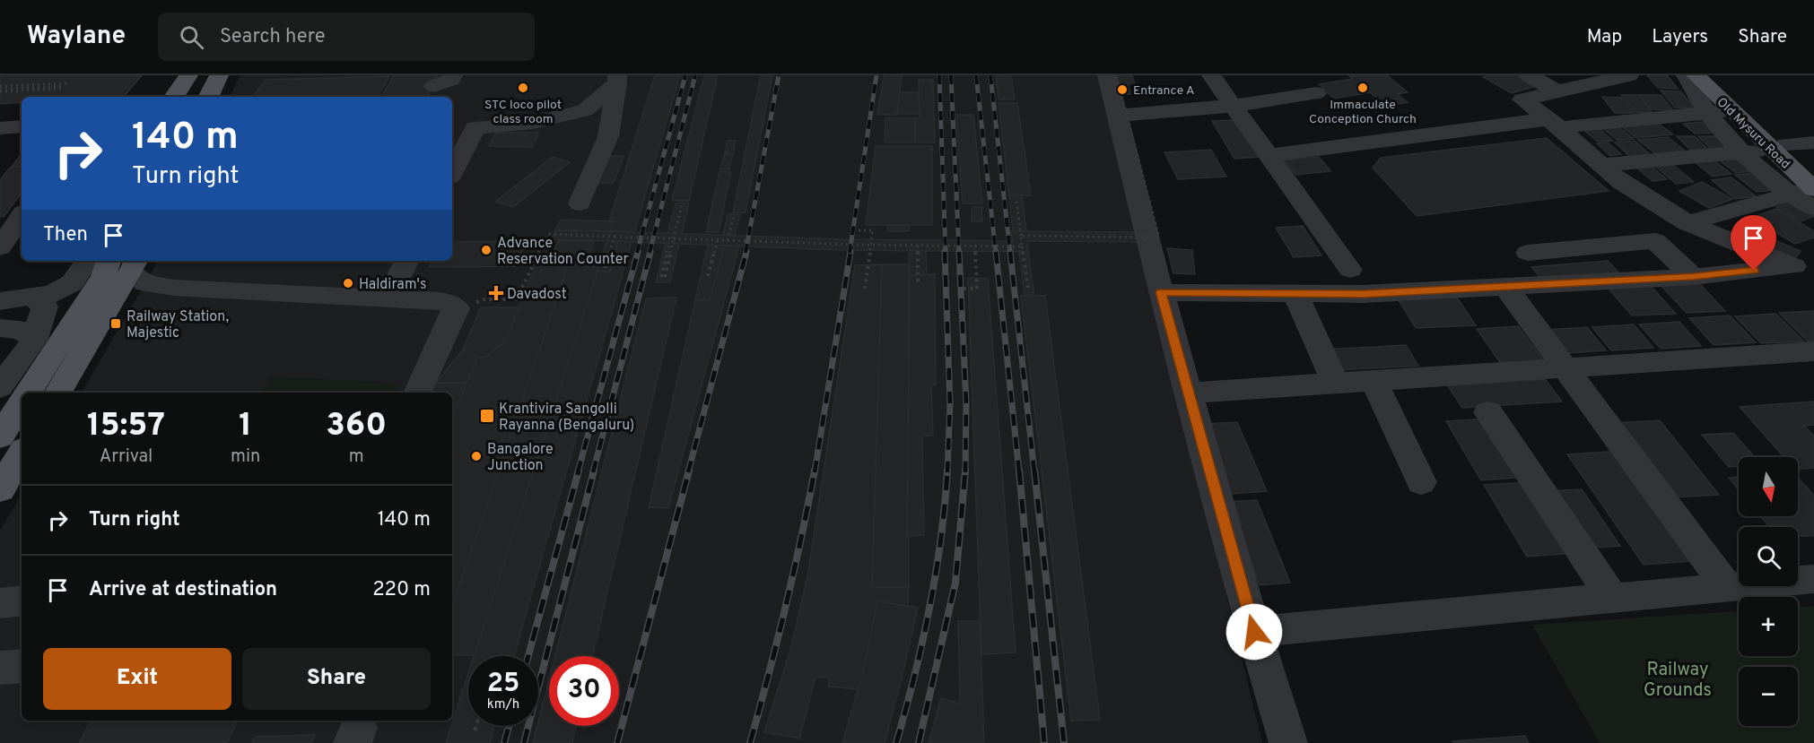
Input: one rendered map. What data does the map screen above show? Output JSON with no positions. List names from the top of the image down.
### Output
{
  "streets": {
    "main road": ["Old Mysuru Road"]
  },
  "parks": ["Railway Grounds"],
  "places": {
    "other": [
      "STC loco pilot class room",
      "Immaculate Conception Church",
      "Entrance A",
      "Advance Reservation Counter",
      "Haldiram's",
      "Bangalore Junction"
    ],
    "health": ["Davadost"],
    "transit": ["Railway Station, Majestic", "Krantivira Sangolli Rayanna (Bengaluru)"]
  },
  "north": "bottom",
  "page": {
    "header": "Waylane",
    "search": "Search here",
    "nav": ["Map", "Layers", "Share"],
    "turn": ["140 m", "Turn right"],
    "then": "Then",
    "eta": [
      "15:57",
      "Arrival",
      "1",
      "min",
      "360",
      "m"
    ],
    "map_buttons": ["+", "−"],
    "list": [
      {
        "name": "Turn right",
        "value": "140 m"
      },
      {
        "name": "Arrive at destination",
        "value": "220 m"
      }
    ],
    "buttons": ["Exit", "Share"],
    "speed": "25 km/h",
    "limit": "30"
  }
}
